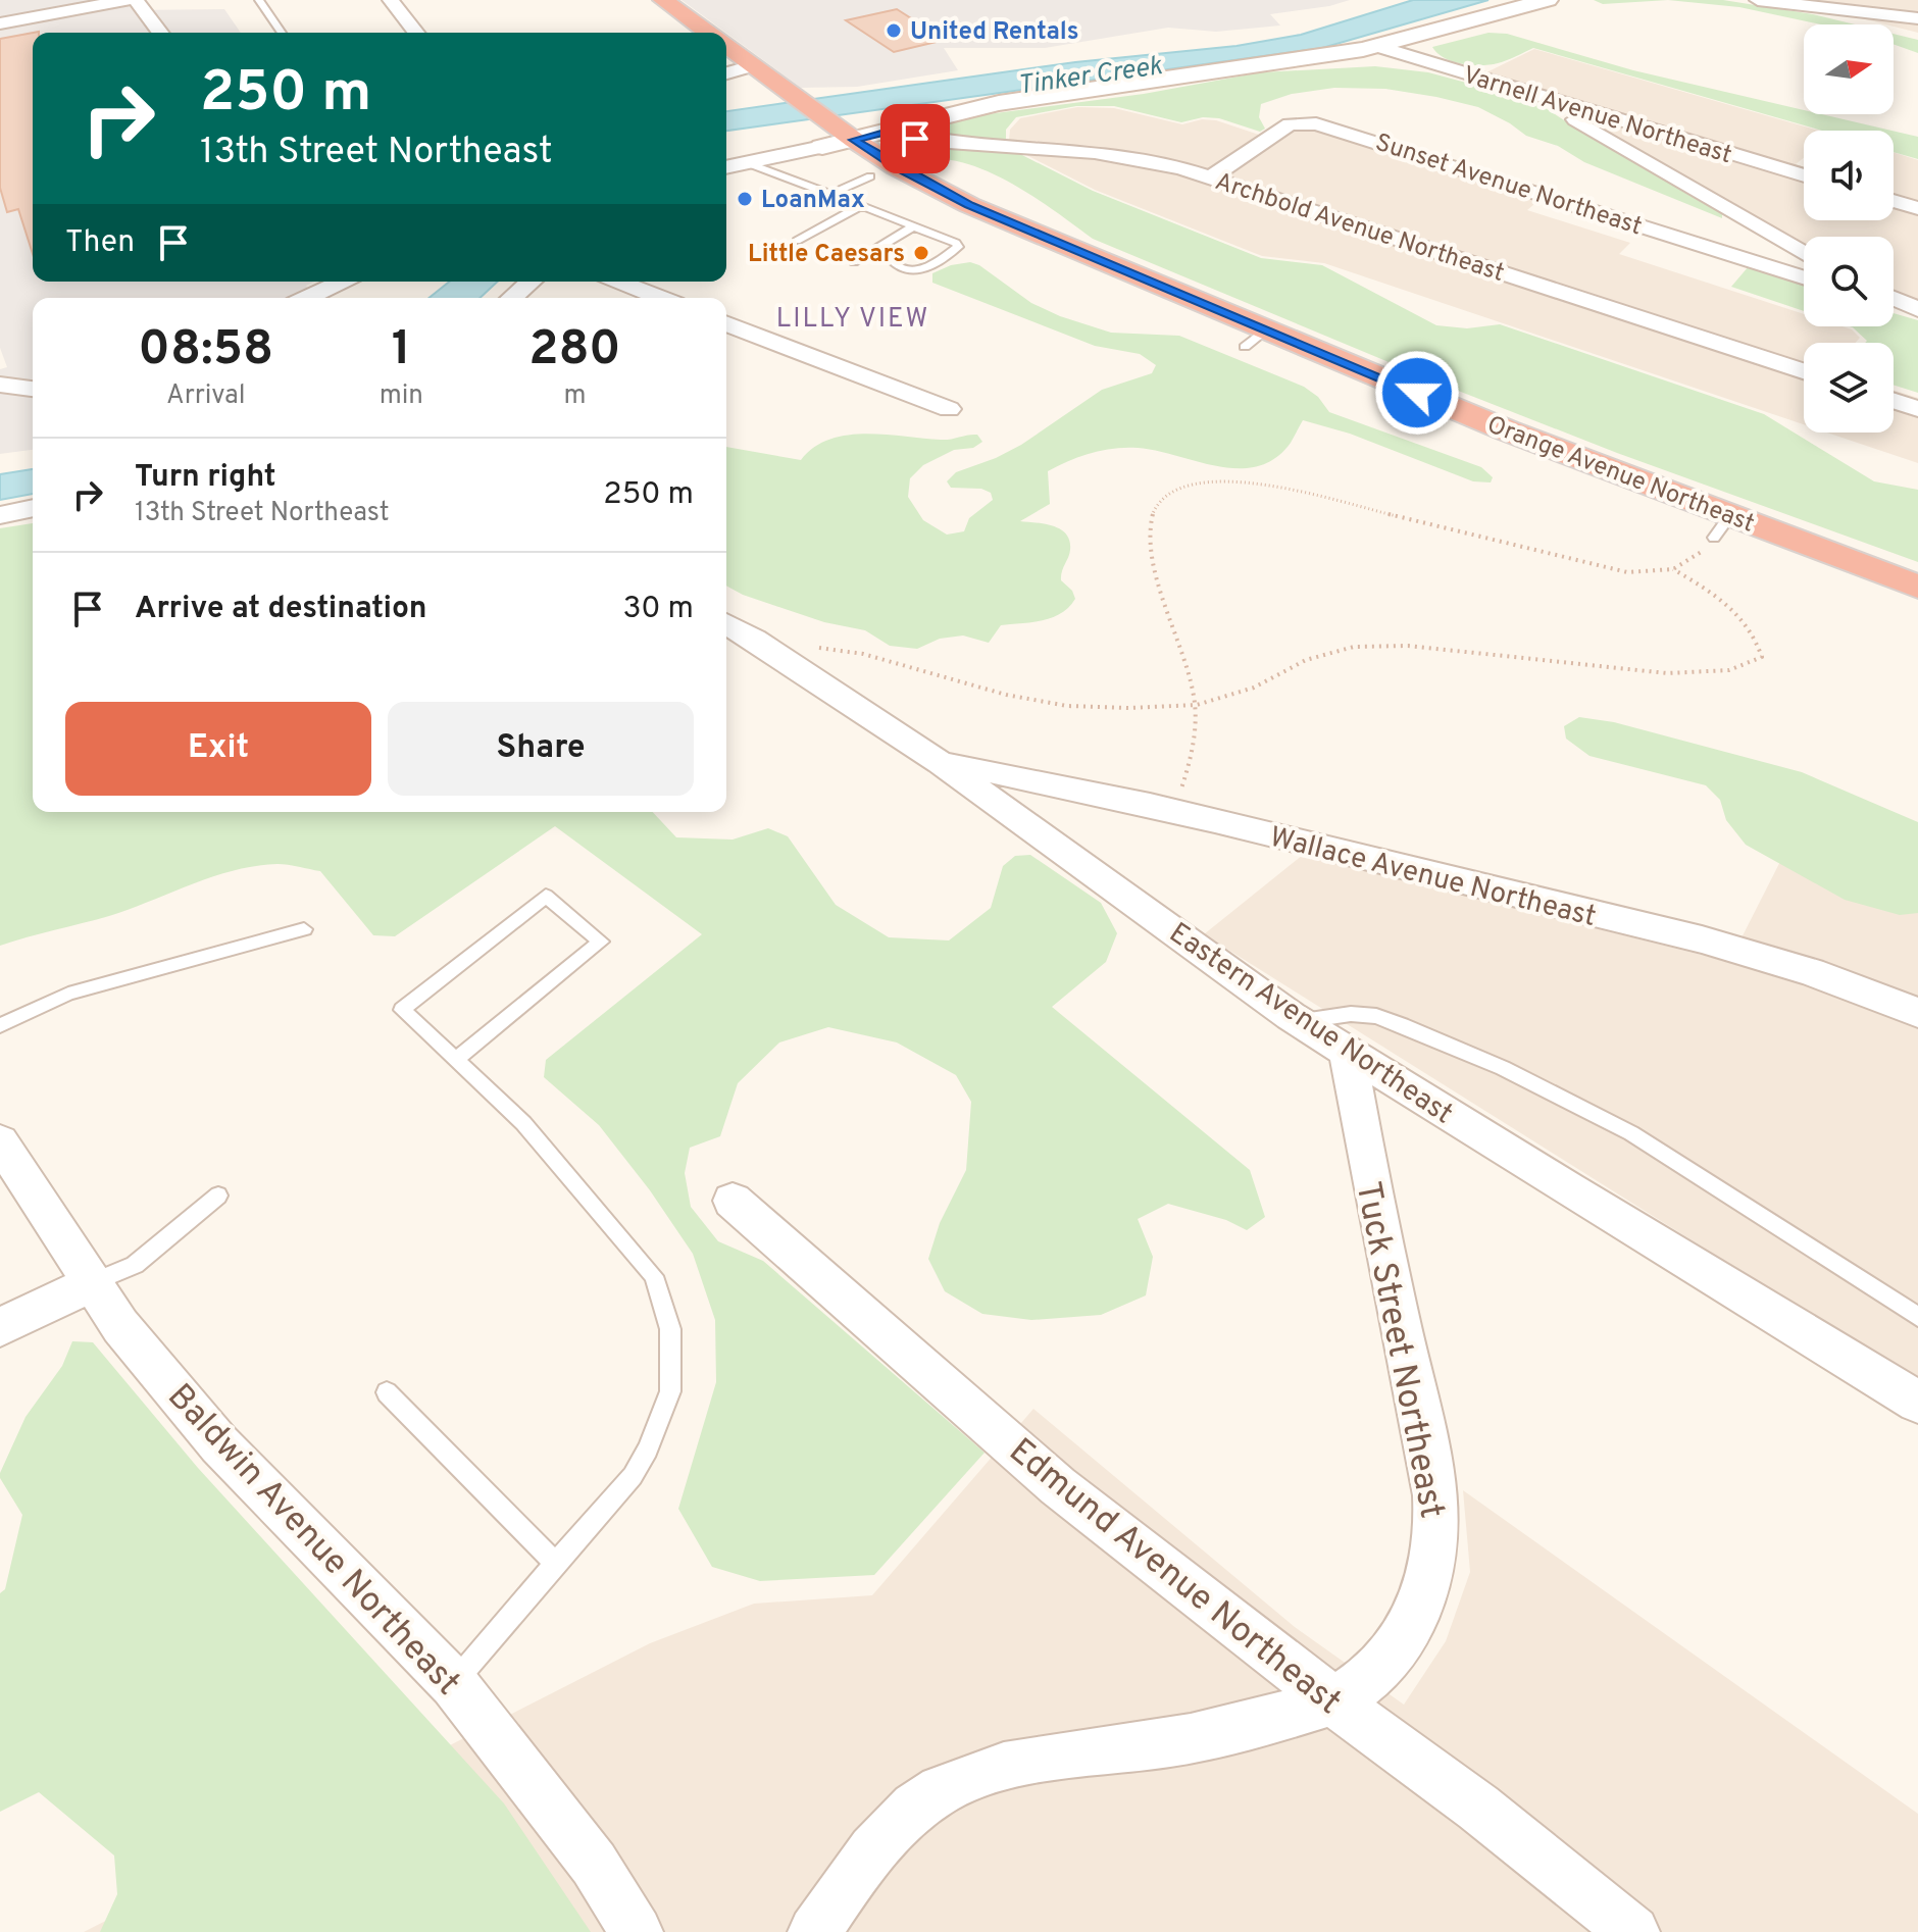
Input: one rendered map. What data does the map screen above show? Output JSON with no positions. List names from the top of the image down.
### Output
{
  "streets": {
    "highway": ["Orange Avenue Northeast"],
    "street": [
      "Varnell Avenue Northeast",
      "Sunset Avenue Northeast",
      "Archbold Avenue Northeast",
      "Wallace Avenue Northeast",
      "Eastern Avenue Northeast",
      "Tuck Street Northeast",
      "Baldwin Avenue Northeast",
      "Edmund Avenue Northeast"
    ]
  },
  "crossings": [
    ["Sunset Avenue Northeast", "Archbold Avenue Northeast"],
    ["Wallace Avenue Northeast", "Eastern Avenue Northeast"],
    ["Eastern Avenue Northeast", "Tuck Street Northeast"],
    ["Tuck Street Northeast", "Edmund Avenue Northeast"]
  ],
  "districts": ["LILLY VIEW"],
  "water": ["Tinker Creek"],
  "places": ["United Rentals", "LoanMax", "Little Caesars"],
  "north": "right",
  "page": {
    "turn": ["250 m", "13th Street Northeast"],
    "then": "Then",
    "eta": [
      "08:58",
      "Arrival",
      "1",
      "min",
      "280",
      "m"
    ],
    "list": [
      {
        "name": "Turn right",
        "note": "13th Street Northeast",
        "value": "250 m"
      },
      {
        "name": "Arrive at destination",
        "value": "30 m"
      }
    ],
    "buttons": ["Exit", "Share"]
  }
}
